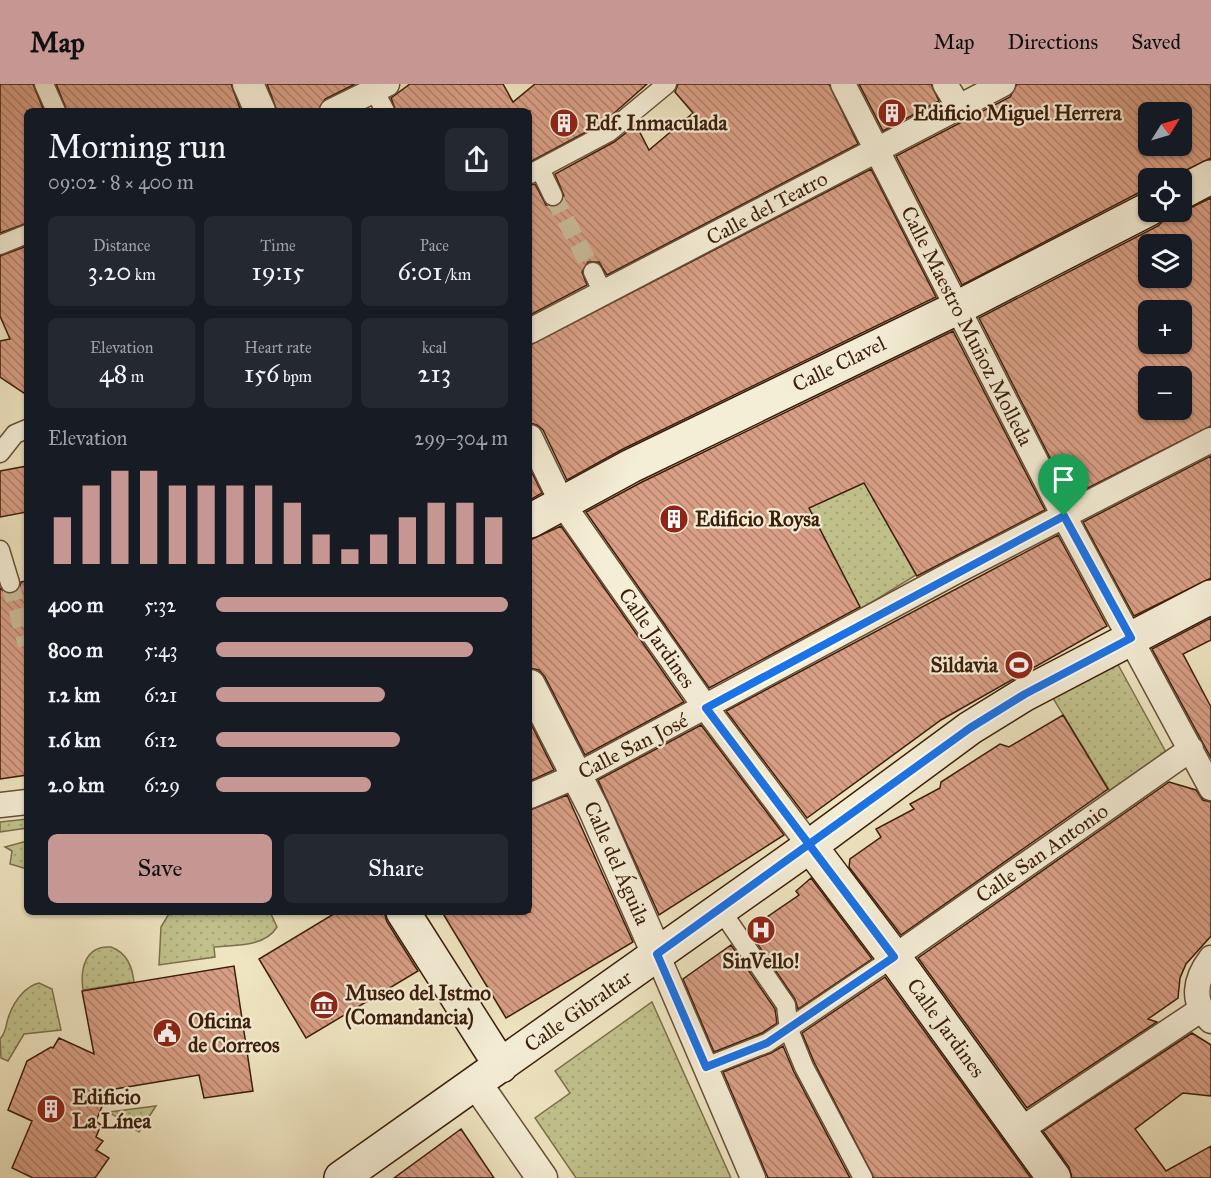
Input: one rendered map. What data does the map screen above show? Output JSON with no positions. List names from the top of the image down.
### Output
{
  "streets": {
    "main road": ["Calle Clavel", "Calle Jardines", "Calle Gibraltar"],
    "street": [
      "Calle del Teatro",
      "Calle Maestro Muñoz Molleda",
      "Calle San José",
      "Calle San Antonio",
      "Calle del Águila"
    ]
  },
  "crossings": [
    ["Calle del Teatro", "Calle Maestro Muñoz Molleda"],
    ["Calle Maestro Muñoz Molleda", "Calle Clavel"],
    ["Calle Maestro Muñoz Molleda", "Calle San José"],
    ["Calle Maestro Muñoz Molleda", "Calle San Antonio"],
    ["Calle Maestro Muñoz Molleda", "Calle Gibraltar"],
    ["Calle Clavel", "Calle Jardines"],
    ["Calle Jardines", "Calle San José"],
    ["Calle Jardines", "Calle San Antonio"],
    ["Calle Jardines", "Calle Gibraltar"],
    ["Calle San José", "Calle del Águila"],
    ["Calle del Águila", "Calle Gibraltar"]
  ],
  "places": {
    "building": [
      "Edificio Miguel Herrera",
      "Edf. Inmaculada",
      "Edificio Roysa",
      "Edificio La Línea"
    ],
    "sports": ["Sildavia"],
    "hospital": ["SinVello!"],
    "museum": ["Museo del Istmo (Comandancia)"],
    "public building": ["Oficina de Correos"]
  },
  "north": "top right",
  "page": {
    "header": "Map",
    "nav": ["Map", "Directions", "Saved"],
    "map_buttons": ["+", "−"],
    "heading": ["Morning run", "09:02 · 8 × 400 m"],
    "stats": [
      ["Distance", "3.20 km"],
      ["Time", "19:15"],
      ["Pace", "6:01 /km"],
      ["Elevation", "48 m"],
      ["Heart rate", "156 bpm"],
      ["kcal", "213"]
    ],
    "chart": ["Elevation", "299–304 m"],
    "list": [
      {
        "name": "400 m",
        "note": "5:32"
      },
      {
        "name": "800 m",
        "note": "5:43"
      },
      {
        "name": "1.2 km",
        "note": "6:21"
      },
      {
        "name": "1.6 km",
        "note": "6:12"
      },
      {
        "name": "2.0 km",
        "note": "6:29"
      }
    ],
    "buttons": ["Save", "Share"]
  }
}
